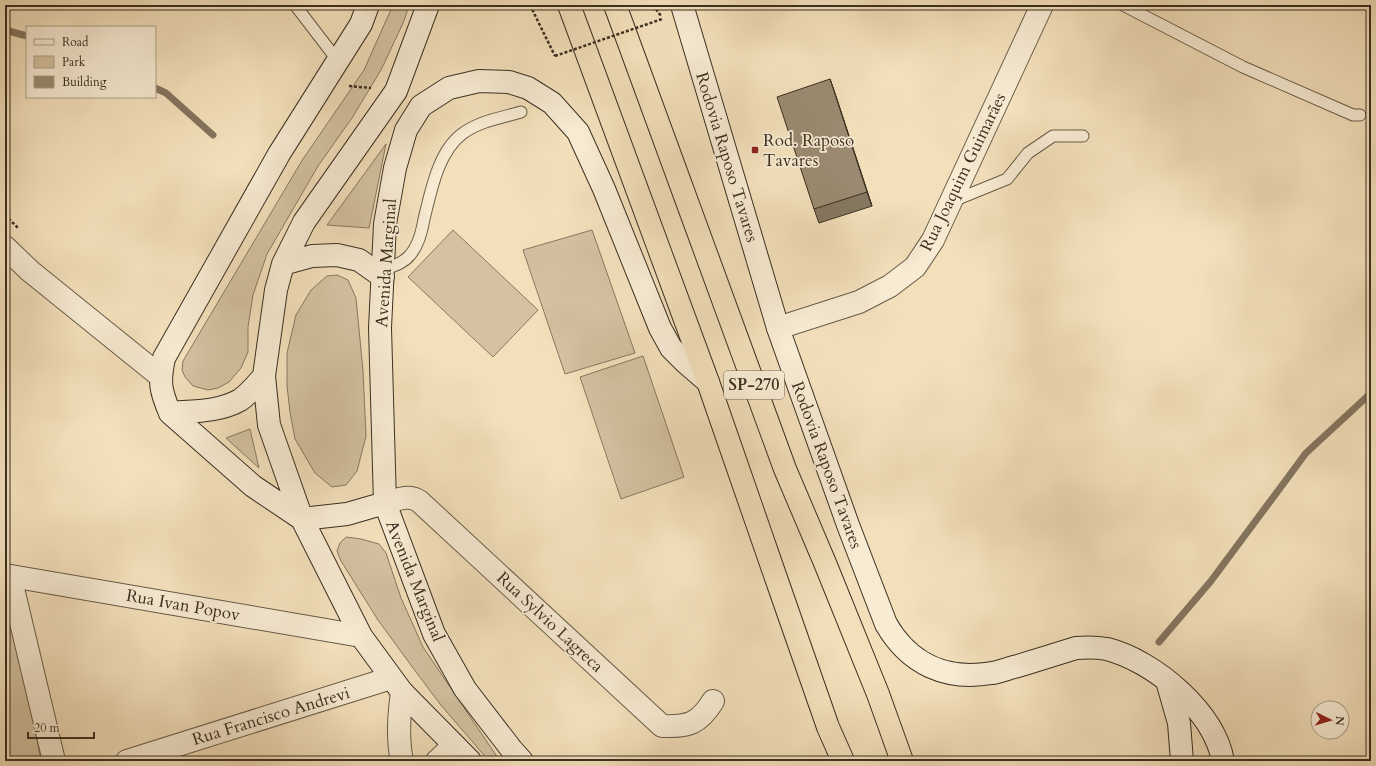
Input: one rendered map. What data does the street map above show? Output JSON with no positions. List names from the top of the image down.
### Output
{
  "streets": {
    "highway": ["Rodovia Raposo Tavares", "SP-270"],
    "main road": [
      "Rua Joaquim Guimarães",
      "Avenida Marginal",
      "Rua Ivan Popov",
      "Rua Sylvio Lagreca",
      "Rua Francisco Andrevi"
    ]
  },
  "crossings": [
    ["Rodovia Raposo Tavares", "Rua Joaquim Guimarães"],
    ["Avenida Marginal", "SP-270"],
    ["Avenida Marginal", "Rua Sylvio Lagreca"]
  ],
  "places": {
    "transit": ["Rod. Raposo Tavares"]
  },
  "legend": ["Road", "Park", "Building"],
  "scale_bar": "20 m",
  "north": "right"
}
